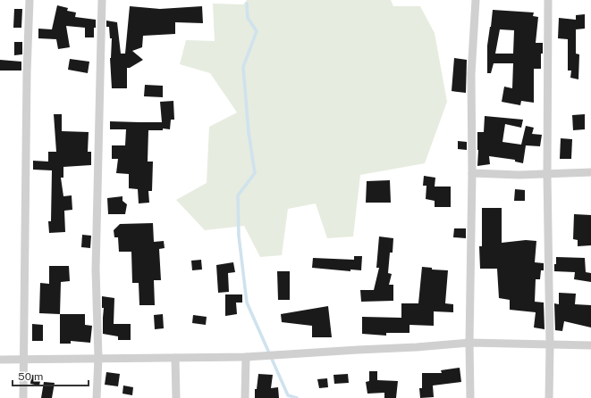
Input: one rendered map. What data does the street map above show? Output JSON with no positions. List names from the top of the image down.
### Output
{
  "scale_bar": "50 m"
}
